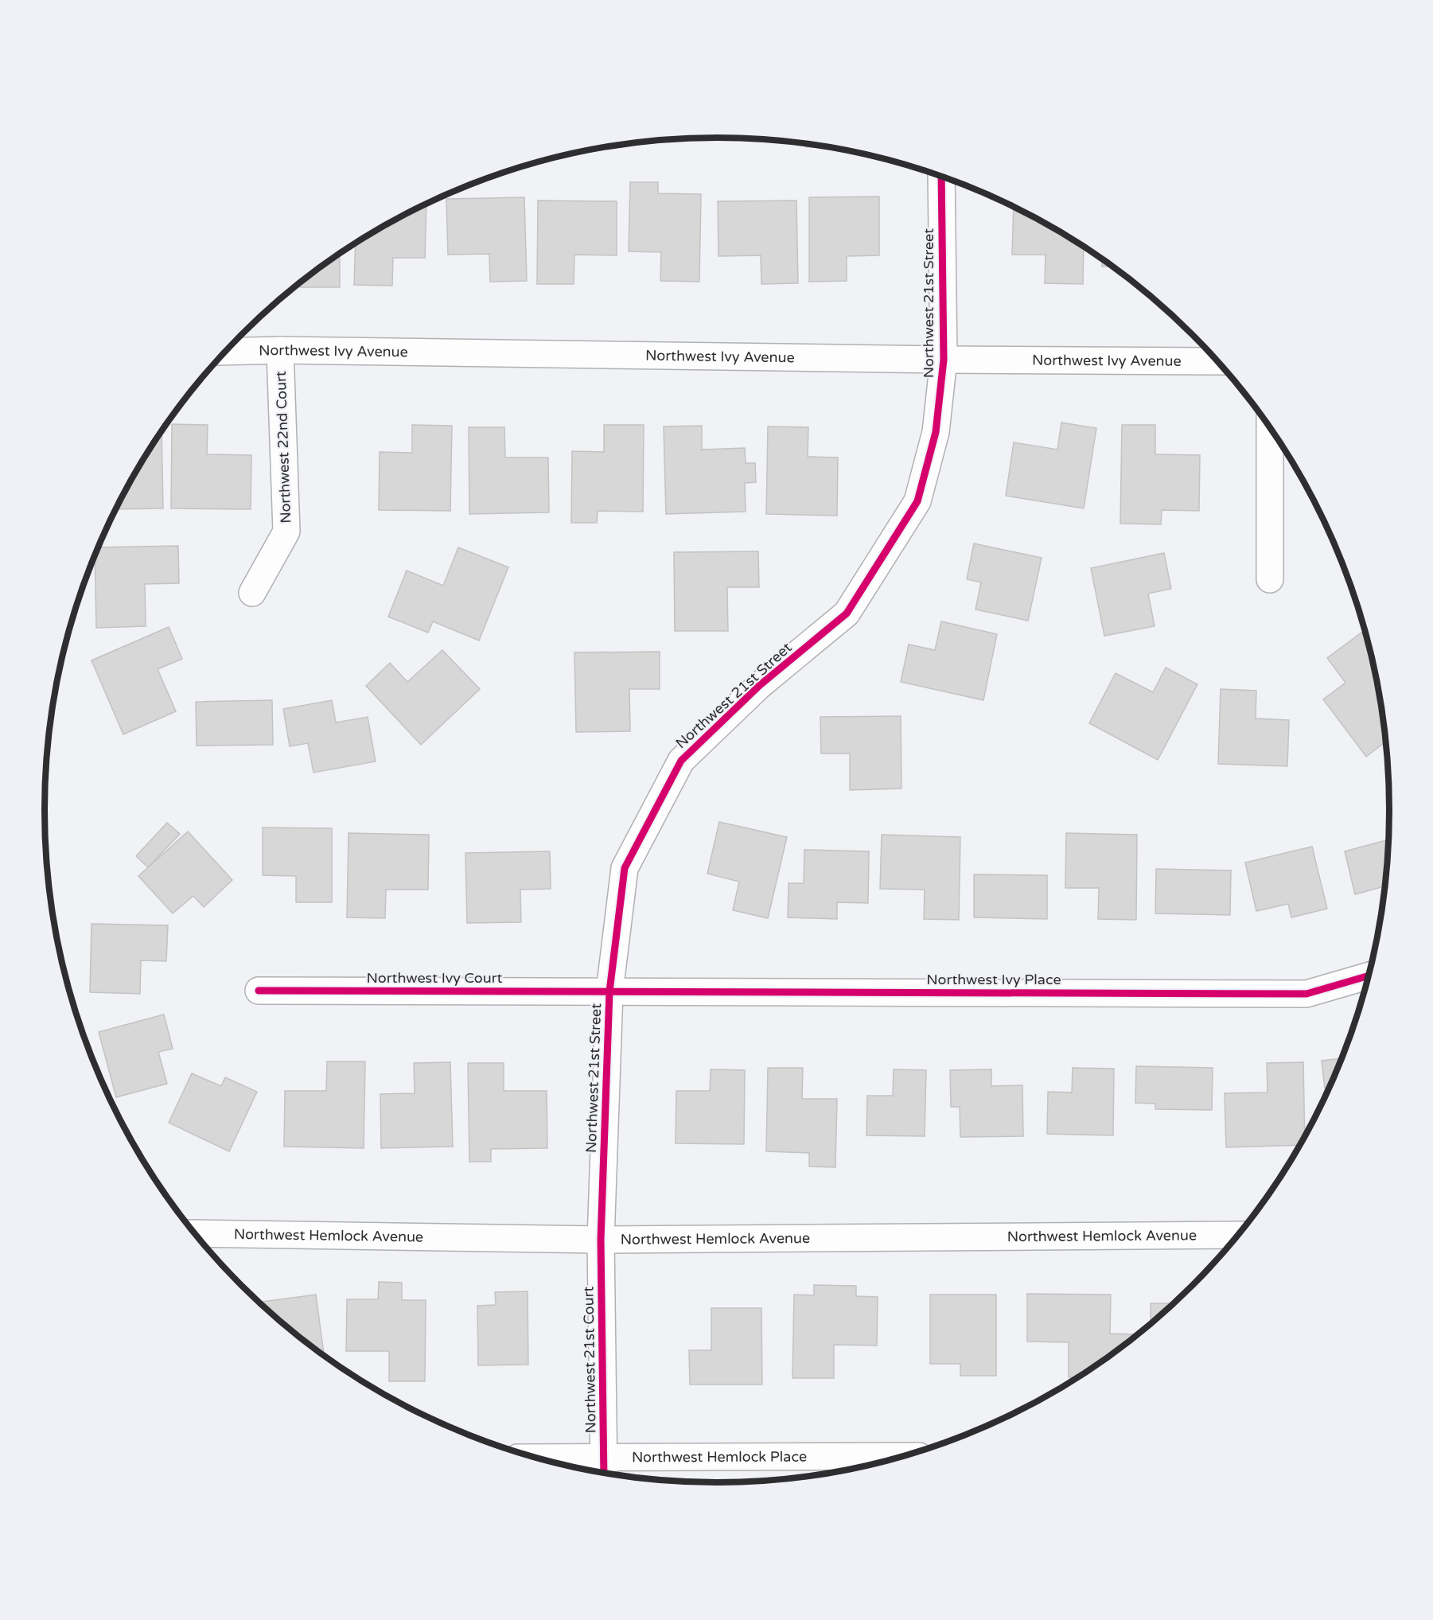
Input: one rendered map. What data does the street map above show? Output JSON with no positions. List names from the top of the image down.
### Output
{
  "streets": {
    "street": [
      "Northwest 21st Street",
      "Northwest Ivy Avenue",
      "Northwest 22nd Court",
      "Northwest Ivy Court",
      "Northwest Ivy Place",
      "Northwest Hemlock Avenue",
      "Northwest 21st Court",
      "Northwest Hemlock Place"
    ]
  },
  "crossings": [
    ["Northwest 21st Street", "Northwest Ivy Avenue"],
    ["Northwest 21st Street", "Northwest Ivy Court"],
    ["Northwest 21st Street", "Northwest Ivy Place"],
    ["Northwest 21st Street", "Northwest Hemlock Avenue"],
    ["Northwest 21st Street", "Northwest 21st Court"],
    ["Northwest Ivy Avenue", "Northwest 22nd Court"],
    ["Northwest Ivy Court", "Northwest Ivy Place"],
    ["Northwest Hemlock Avenue", "Northwest 21st Court"],
    ["Northwest 21st Court", "Northwest Hemlock Place"]
  ]
}
